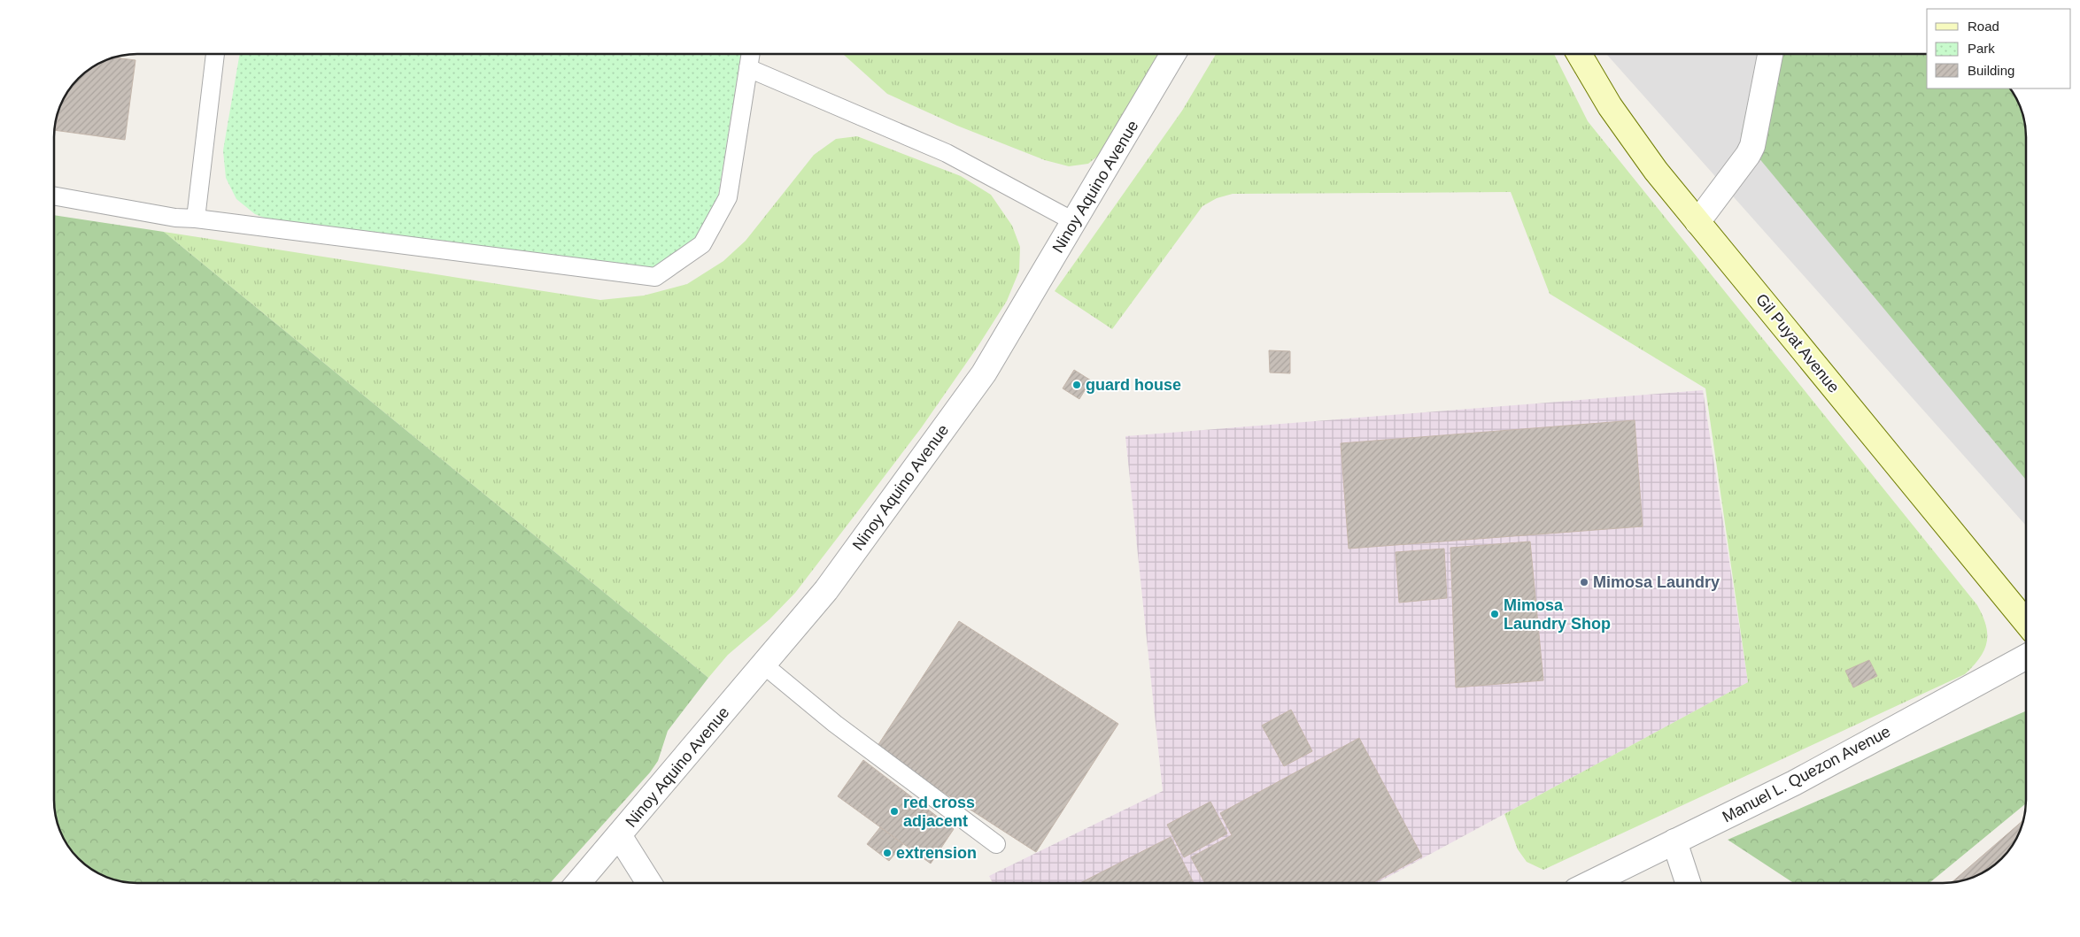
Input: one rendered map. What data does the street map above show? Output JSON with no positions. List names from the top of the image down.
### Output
{
  "streets": {
    "main road": ["Gil Puyat Avenue"],
    "street": ["Ninoy Aquino Avenue", "Manuel L. Quezon Avenue"]
  },
  "places": [
    "guard house",
    "Mimosa Laundry",
    "Mimosa Laundry Shop",
    "red cross adjacent",
    "extrension"
  ],
  "legend": ["Road", "Park", "Building"]
}
